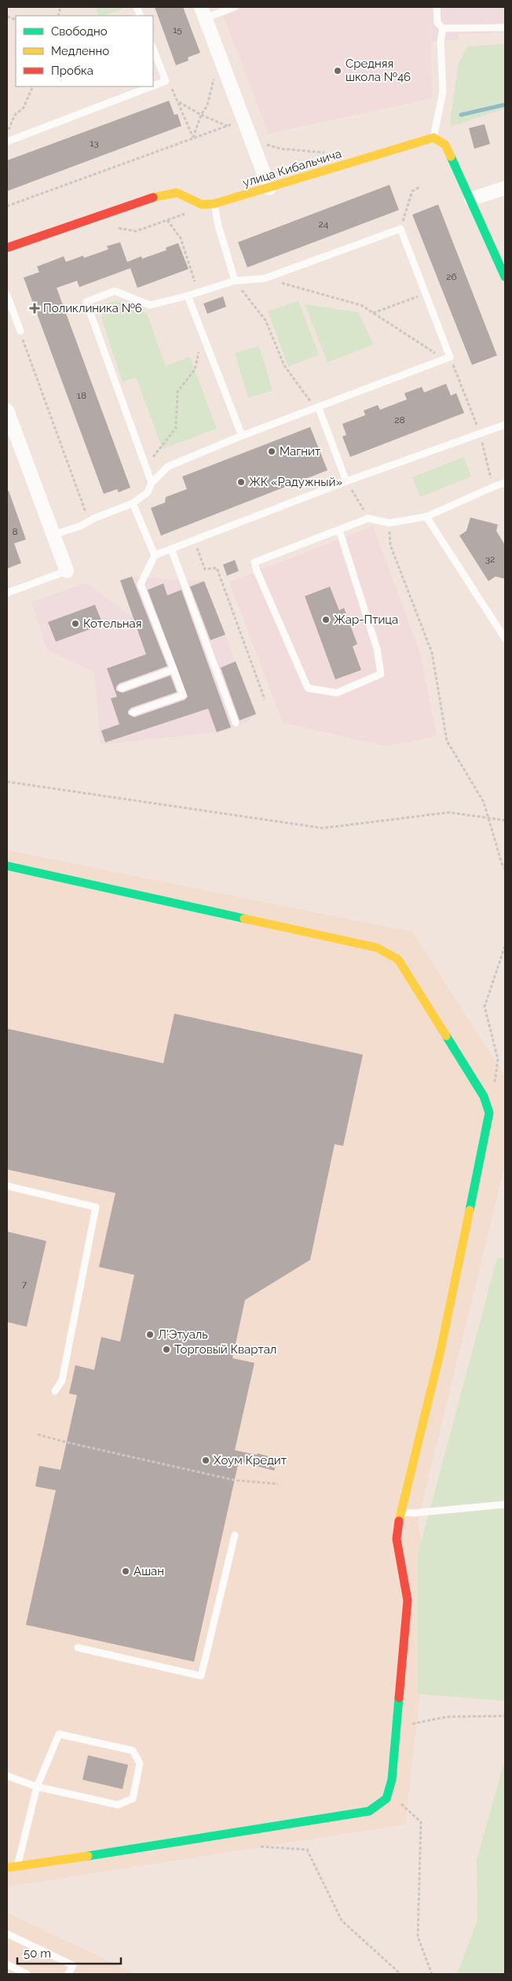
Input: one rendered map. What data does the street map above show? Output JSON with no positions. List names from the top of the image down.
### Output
{
  "streets": {
    "street": ["улица Кибальчича"]
  },
  "places": {
    "other": [
      "Средняя школа №46",
      "Магнит",
      "ЖК «Радужный»",
      "Жар-Птица",
      "Котельная",
      "Л'Этуаль",
      "Торговый Квартал",
      "Хоум Кредит",
      "Ашан"
    ],
    "health": ["Поликлиника №6"]
  },
  "house_numbers": [
    "15",
    "13",
    "24",
    "26",
    "18",
    "28",
    "8",
    "32",
    "7"
  ],
  "legend": ["Свободно", "Медленно", "Пробка"],
  "scale_bar": "50 m"
}
